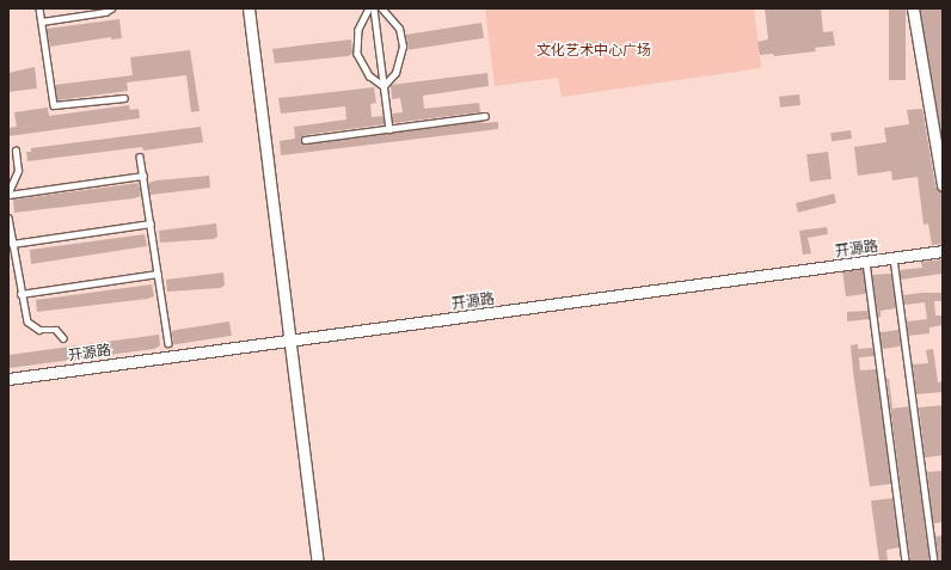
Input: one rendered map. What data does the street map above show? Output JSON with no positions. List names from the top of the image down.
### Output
{
  "streets": {
    "street": ["开源路"]
  },
  "parks": ["文化艺术中心广场"]
}
